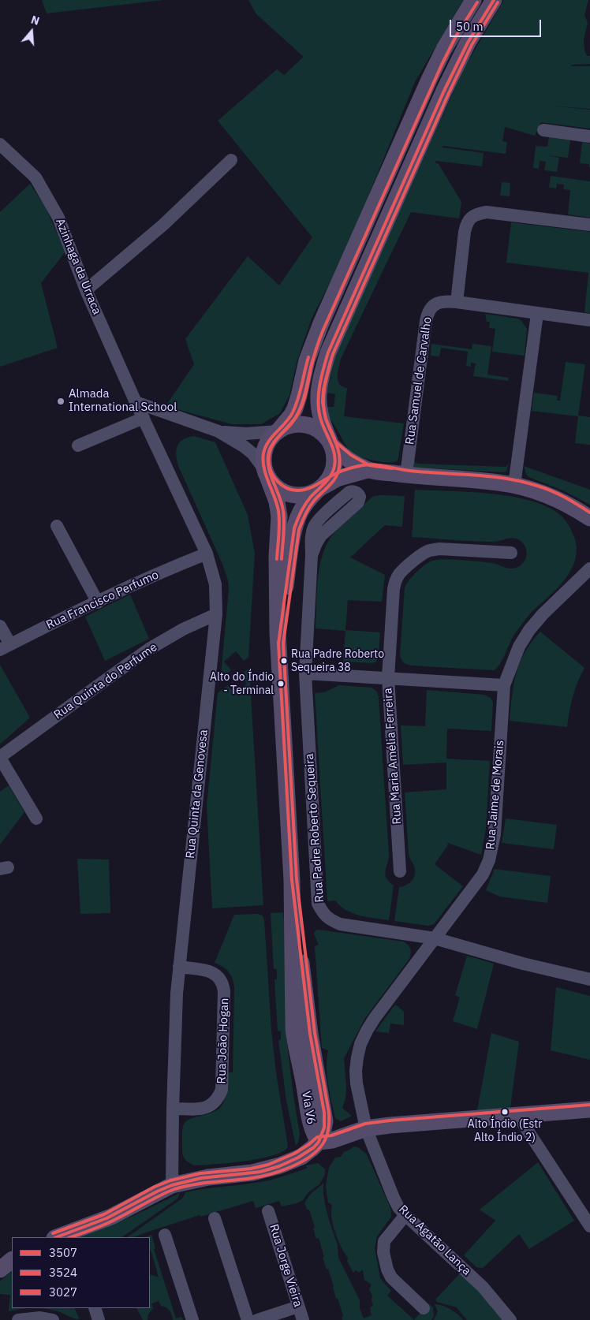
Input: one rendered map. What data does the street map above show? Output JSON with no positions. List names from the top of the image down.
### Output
{
  "streets": {
    "main road": ["Via V6"],
    "street": [
      "Azinhaga da Urraca",
      "Rua Samuel de Carvalho",
      "Rua Francisco Perfumo",
      "Rua Quinta do Perfume",
      "Rua Maria Amélia Ferreira",
      "Rua Quinta da Genovesa",
      "Rua Jaime de Morais",
      "Rua Padre Roberto Sequeira",
      "Rua João Hogan",
      "Rua Agatão Lança",
      "Rua Jorge Vieira"
    ]
  },
  "crossings": [
    ["Azinhaga da Urraca", "Rua Quinta da Genovesa"],
    ["Rua Francisco Perfumo", "Rua Quinta da Genovesa"],
    ["Rua Quinta do Perfume", "Rua Quinta da Genovesa"],
    ["Rua Quinta da Genovesa", "Rua João Hogan"],
    ["Rua Jaime de Morais", "Rua Padre Roberto Sequeira"],
    ["Rua Jaime de Morais", "Rua Agatão Lança"]
  ],
  "places": [
    "Almada International School",
    "Rua Padre Roberto Sequeira 38",
    "Alto do Índio - Terminal",
    "Alto Índio (Estr Alto Índio 2)"
  ],
  "lines": ["transit line 3507", "transit line 3524", "transit line 3027"],
  "legend": ["3507", "3524", "3027"],
  "scale_bar": "50 m",
  "north": "top"
}
